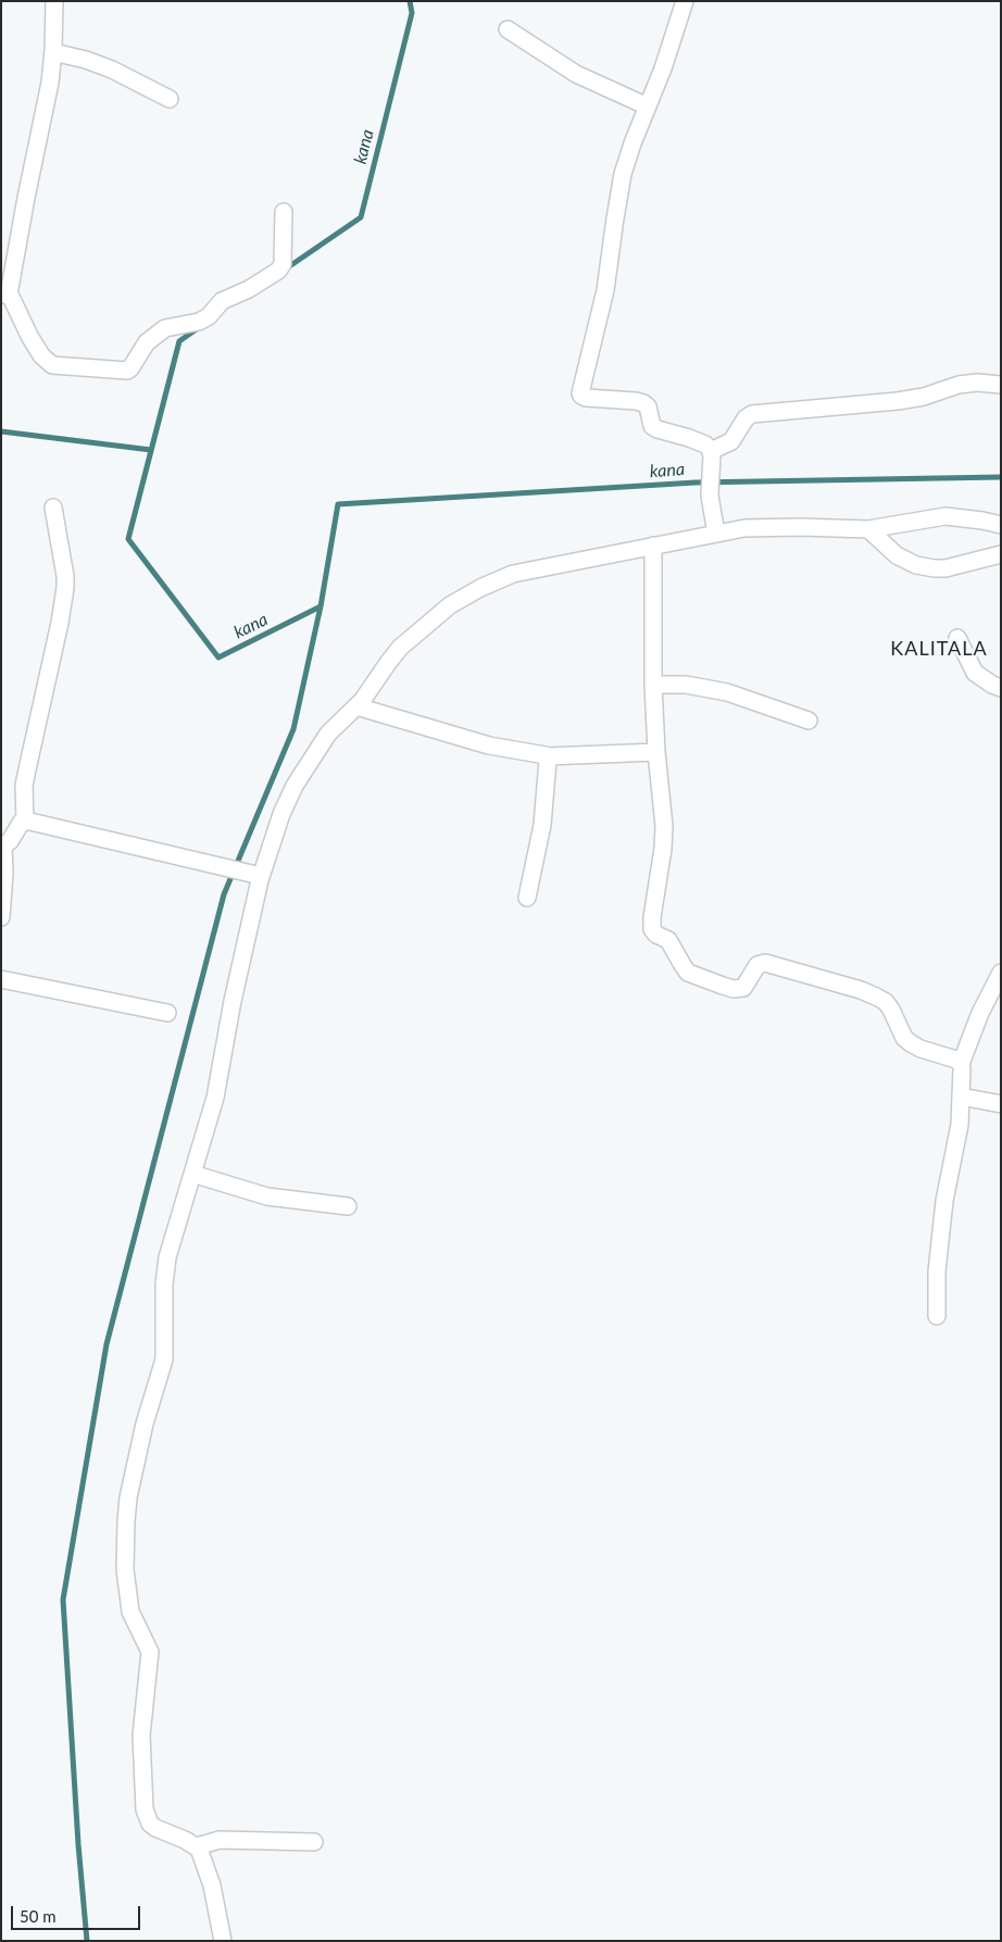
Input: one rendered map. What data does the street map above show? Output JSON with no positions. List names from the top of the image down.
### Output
{
  "districts": ["KALITALA"],
  "water": ["kana"],
  "scale_bar": "50 m"
}
